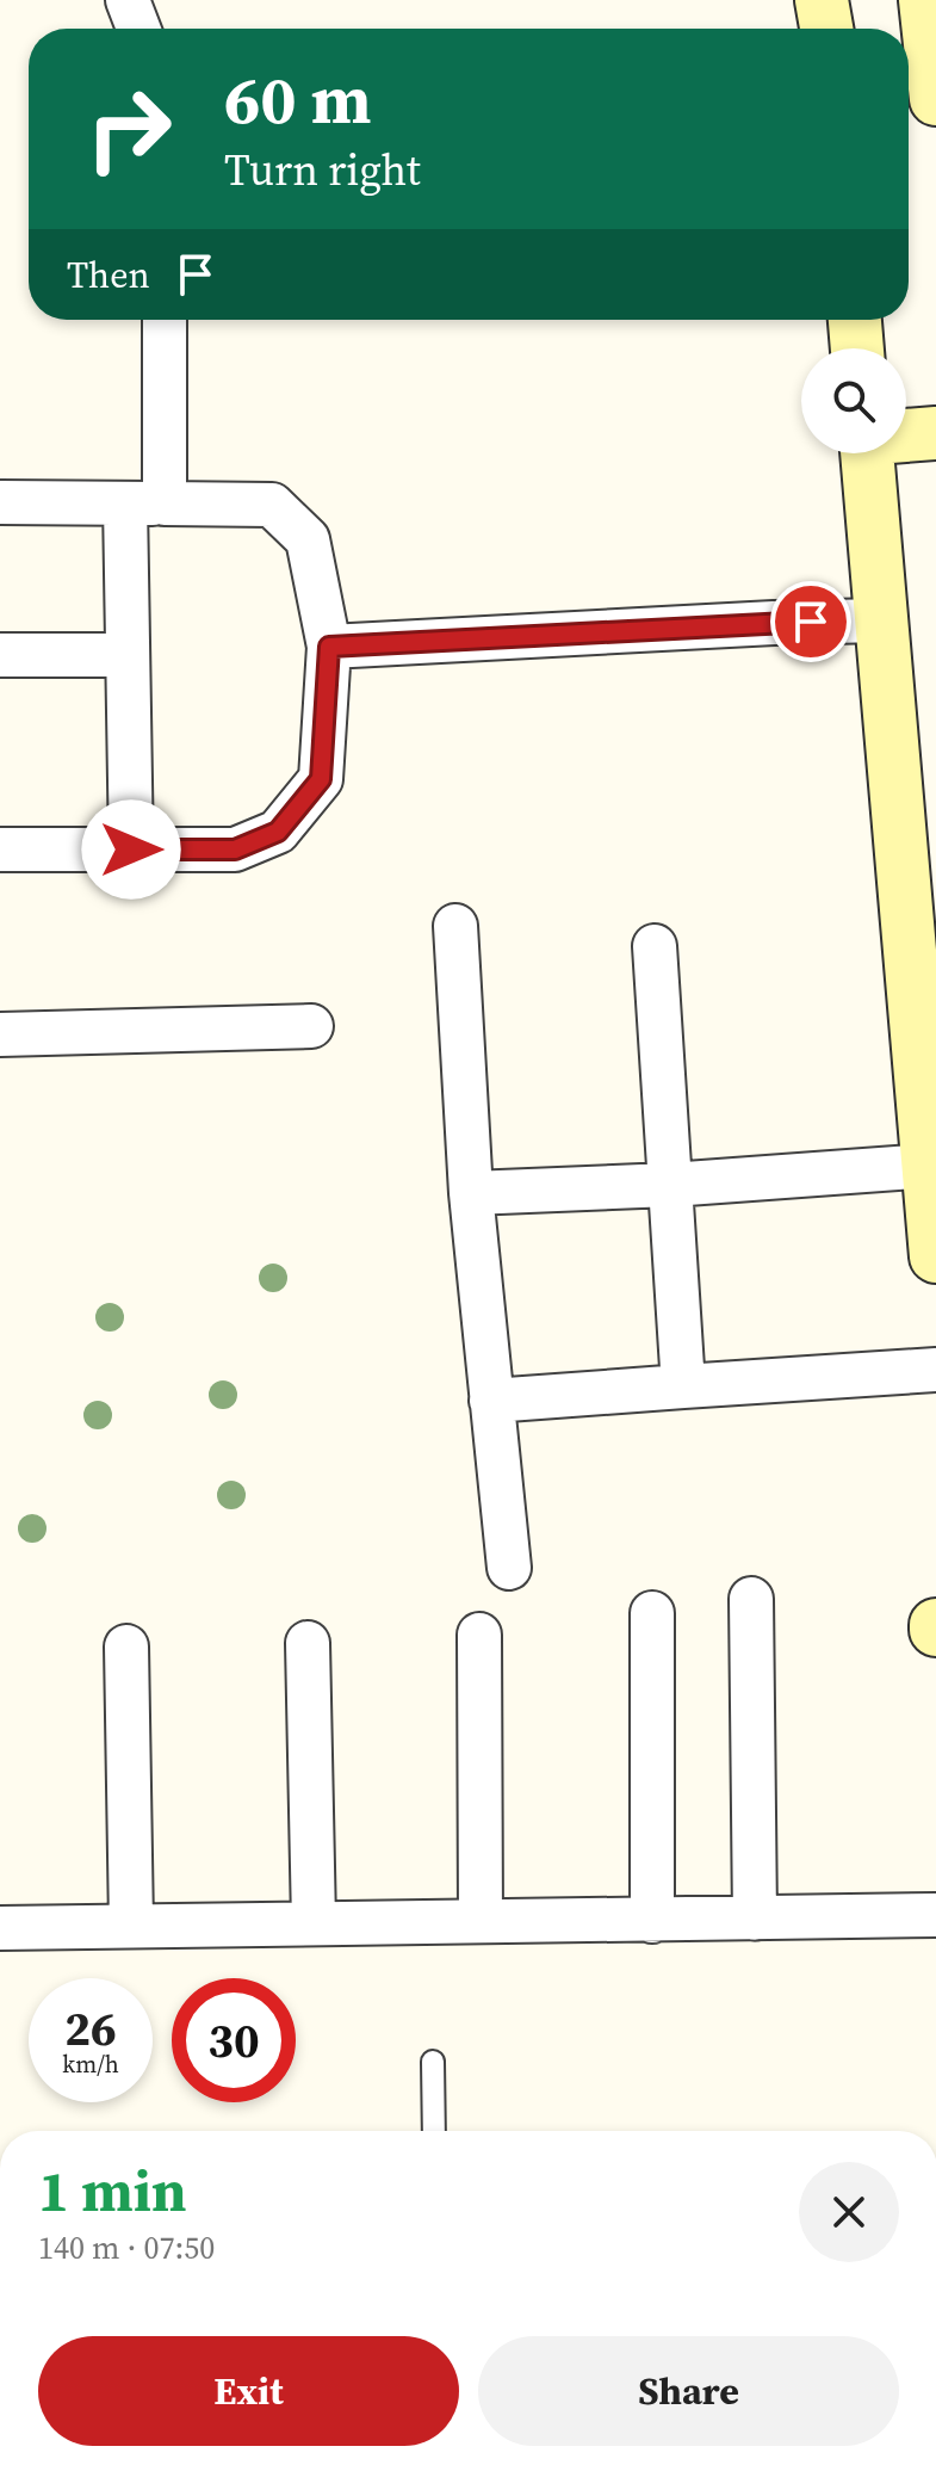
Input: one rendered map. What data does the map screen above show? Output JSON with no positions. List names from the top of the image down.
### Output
{
  "page": {
    "turn": ["60 m", "Turn right"],
    "then": "Then",
    "speed": "26 km/h",
    "limit": "30",
    "heading": ["1 min", "140 m · 07:50"],
    "buttons": ["Exit", "Share"]
  }
}
